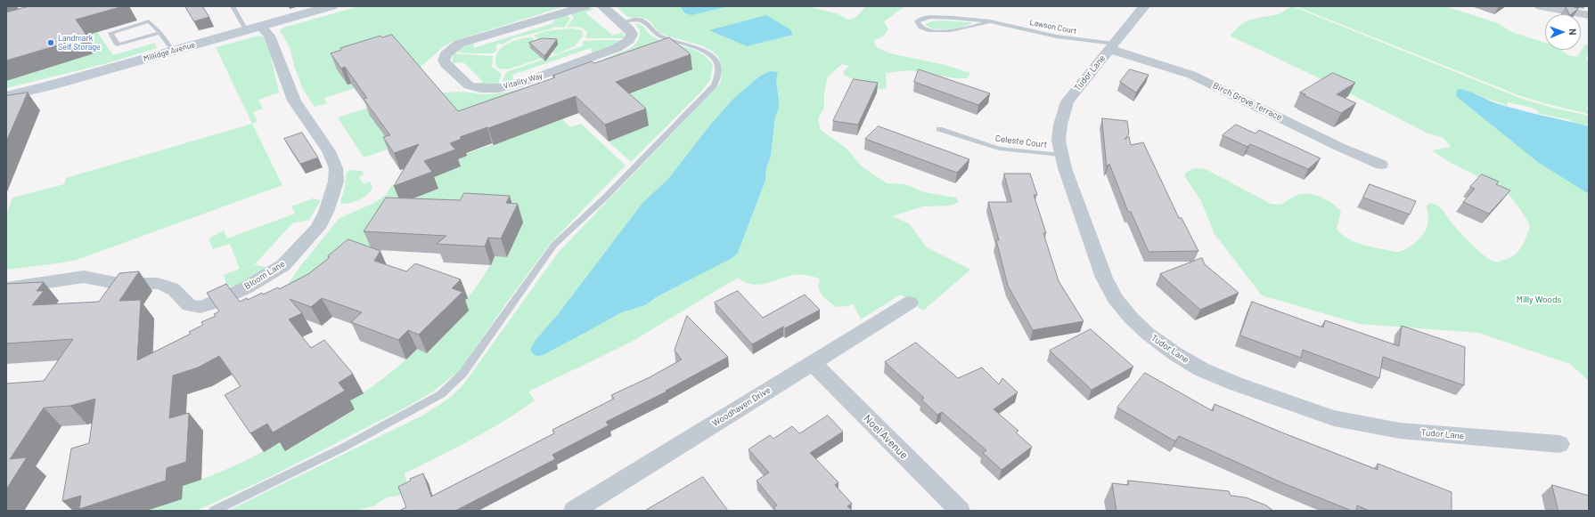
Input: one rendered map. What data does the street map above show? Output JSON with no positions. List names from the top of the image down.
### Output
{
  "streets": {
    "street": [
      "Millidge Avenue",
      "Tudor Lane",
      "Vitality Way",
      "Birch Grove Terrace",
      "Bloom Lane",
      "Woodhaven Drive",
      "Noel Avenue"
    ],
    "lane": ["Lawson Court", "Celeste Court"]
  },
  "crossings": [
    ["Lawson Court", "Tudor Lane"],
    ["Lawson Court", "Birch Grove Terrace"],
    ["Millidge Avenue", "Bloom Lane"],
    ["Tudor Lane", "Birch Grove Terrace"],
    ["Tudor Lane", "Celeste Court"],
    ["Woodhaven Drive", "Noel Avenue"]
  ],
  "parks": ["Milly Woods"],
  "places": ["Landmark Self Storage"],
  "north": "right"
}
